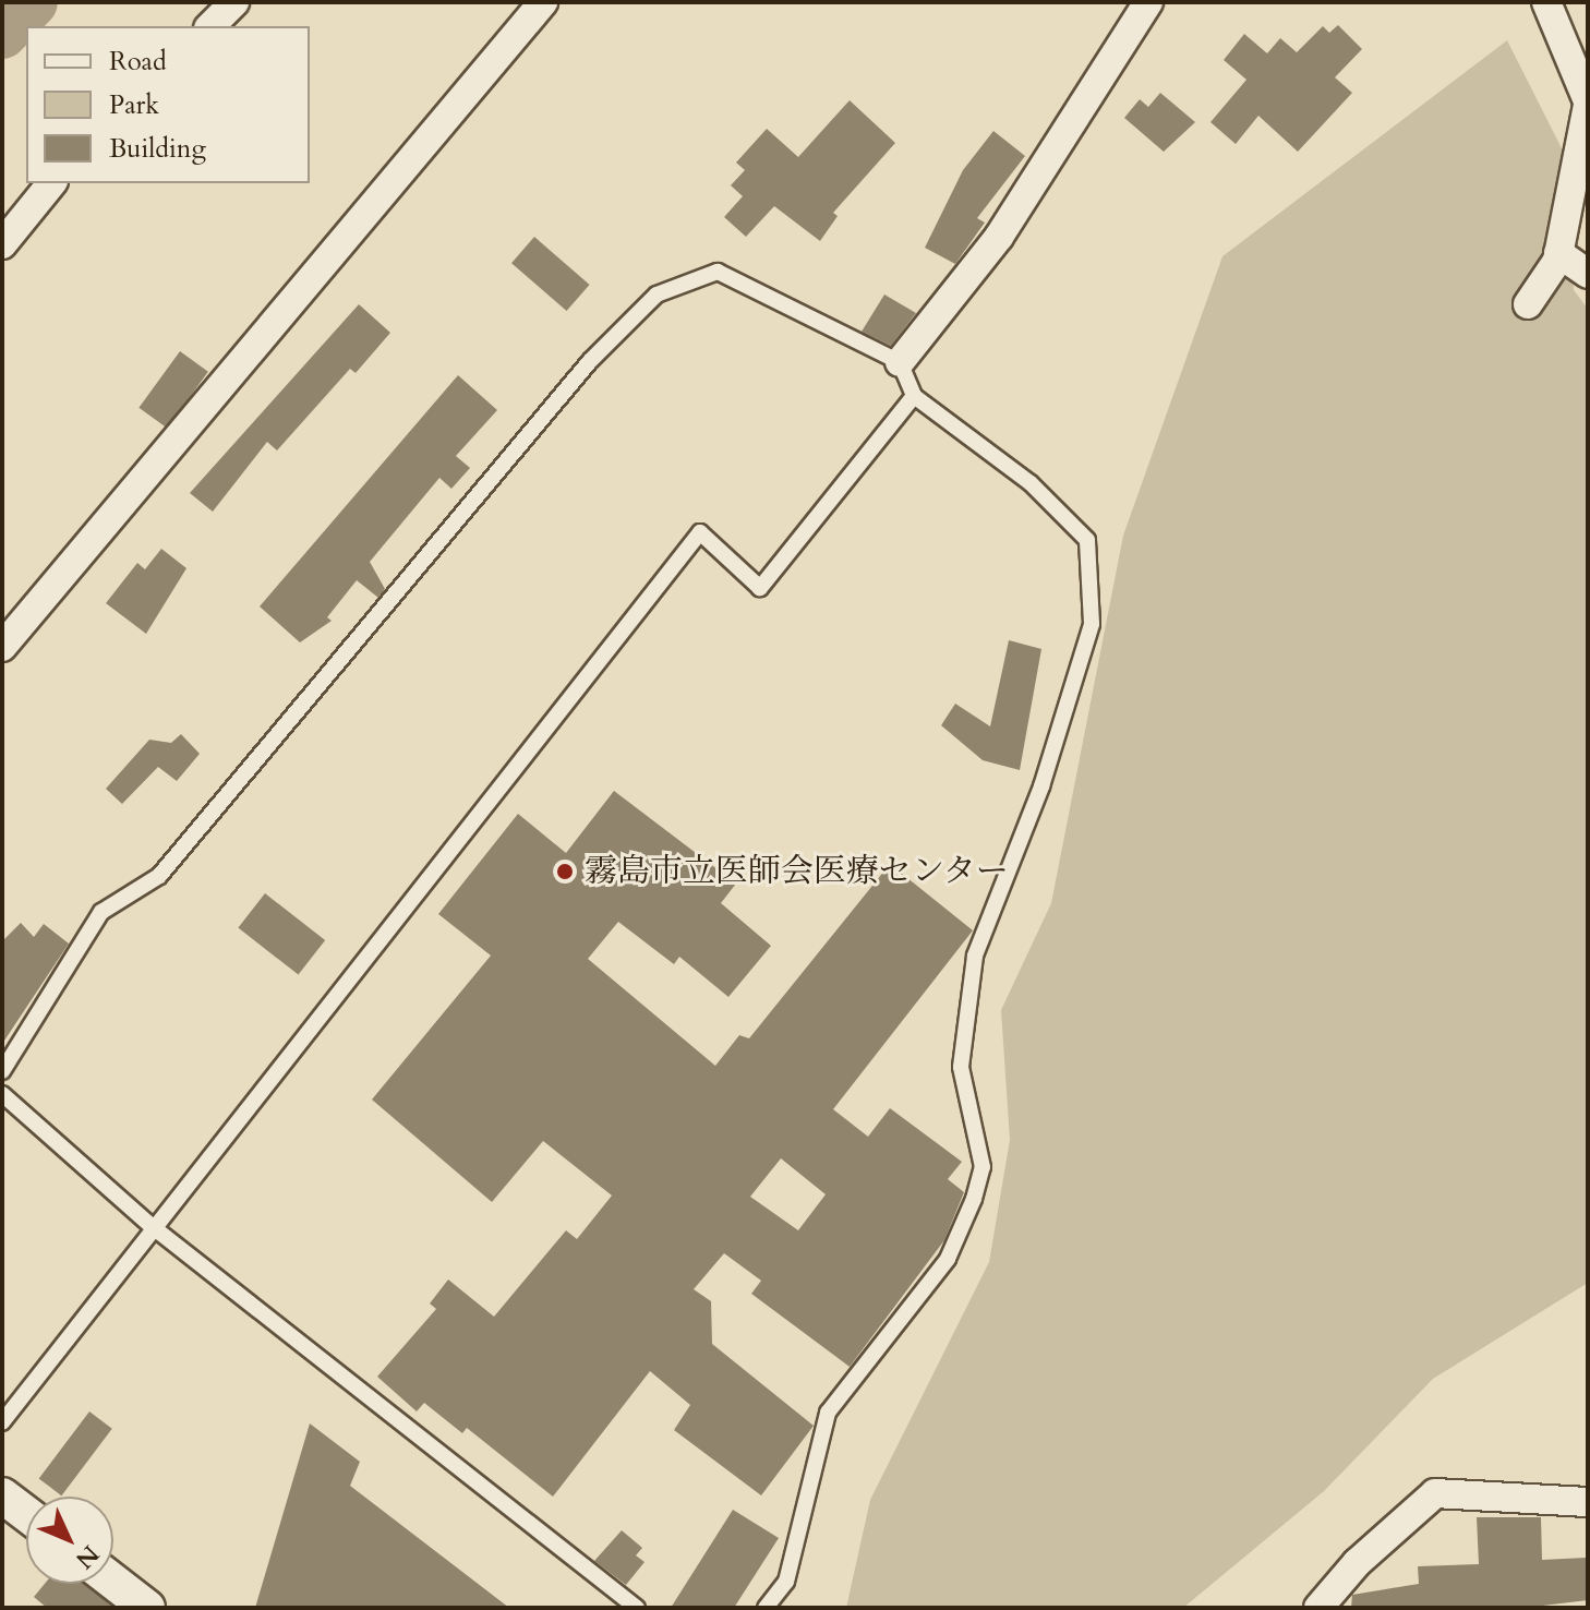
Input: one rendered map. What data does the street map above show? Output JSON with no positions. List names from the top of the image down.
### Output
{
  "places": ["霧島市立医師会医療センター"],
  "legend": ["Road", "Park", "Building"],
  "north": "bottom right"
}
